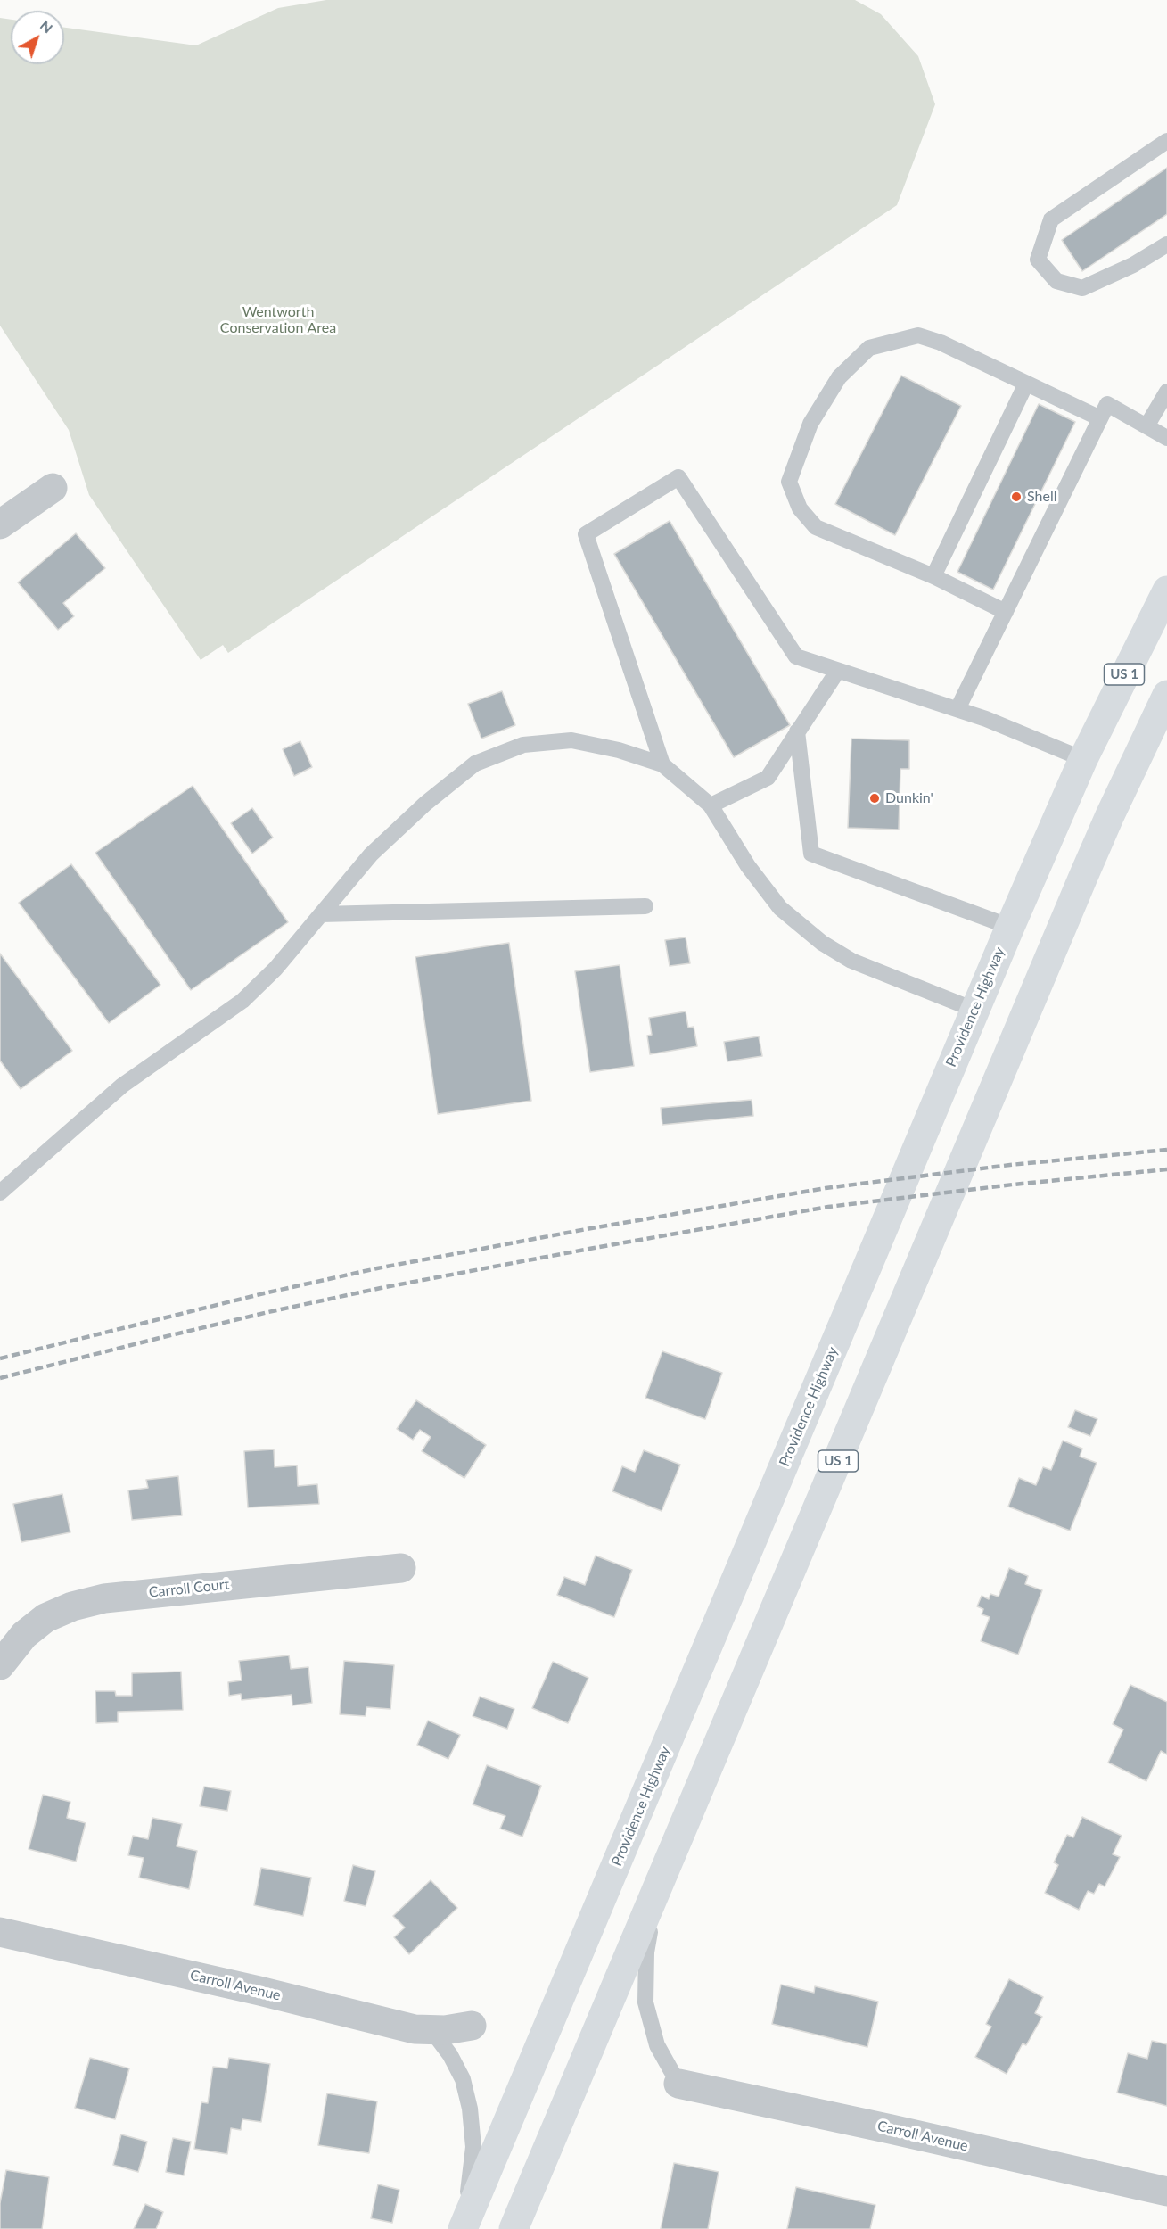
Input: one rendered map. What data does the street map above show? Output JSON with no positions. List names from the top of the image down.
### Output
{
  "streets": {
    "main road": ["US 1", "Providence Highway"],
    "street": ["Carroll Court", "Carroll Avenue"]
  },
  "parks": ["Wentworth Conservation Area"],
  "places": ["Shell", "Dunkin'"],
  "north": "top right"
}
